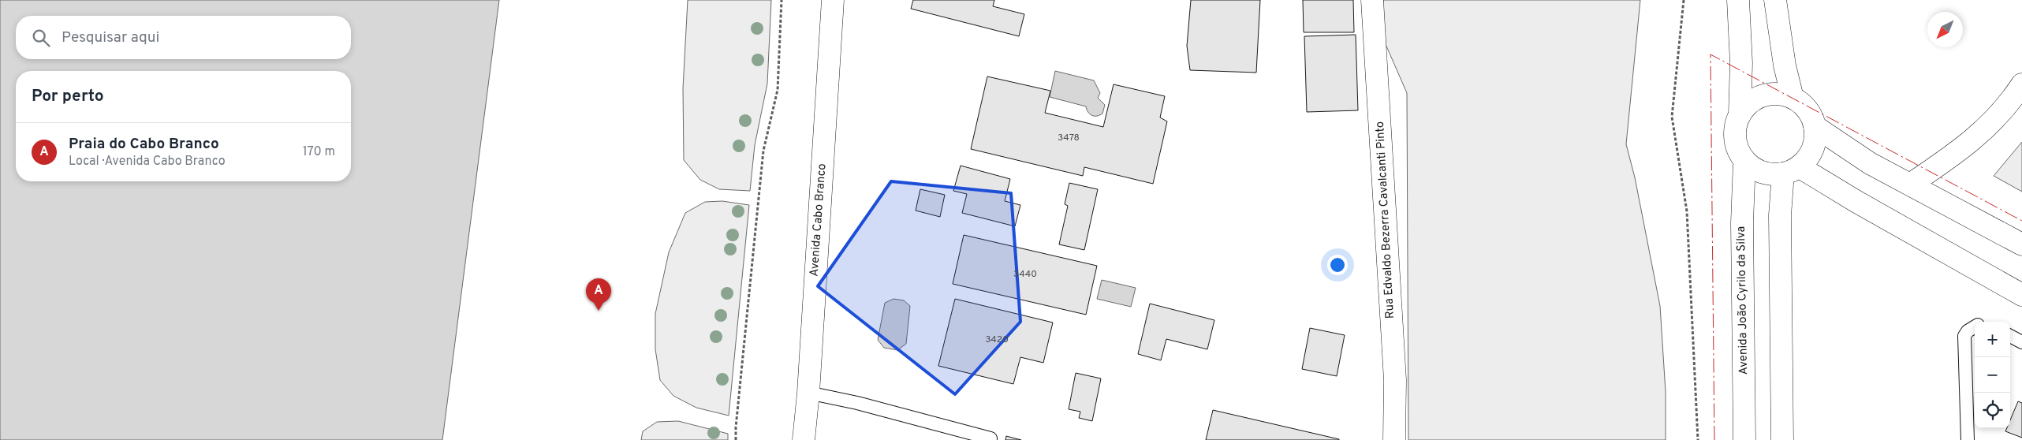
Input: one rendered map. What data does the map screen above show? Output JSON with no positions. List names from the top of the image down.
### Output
{
  "streets": {
    "main road": ["Avenida Cabo Branco", "Rua Edvaldo Bezerra Cavalcanti Pinto", "Avenida João Cyrilo da Silva"]
  },
  "house_numbers": ["3478", "3440", "3420"],
  "north": "bottom left",
  "page": {
    "search": "Pesquisar aqui",
    "heading": "Por perto",
    "list": [
      {
        "mark": "A",
        "name": "Praia do Cabo Branco",
        "note": "Local · Avenida Cabo Branco",
        "value": "170 m"
      }
    ],
    "pins": "A",
    "map_buttons": ["+", "−"]
  }
}
